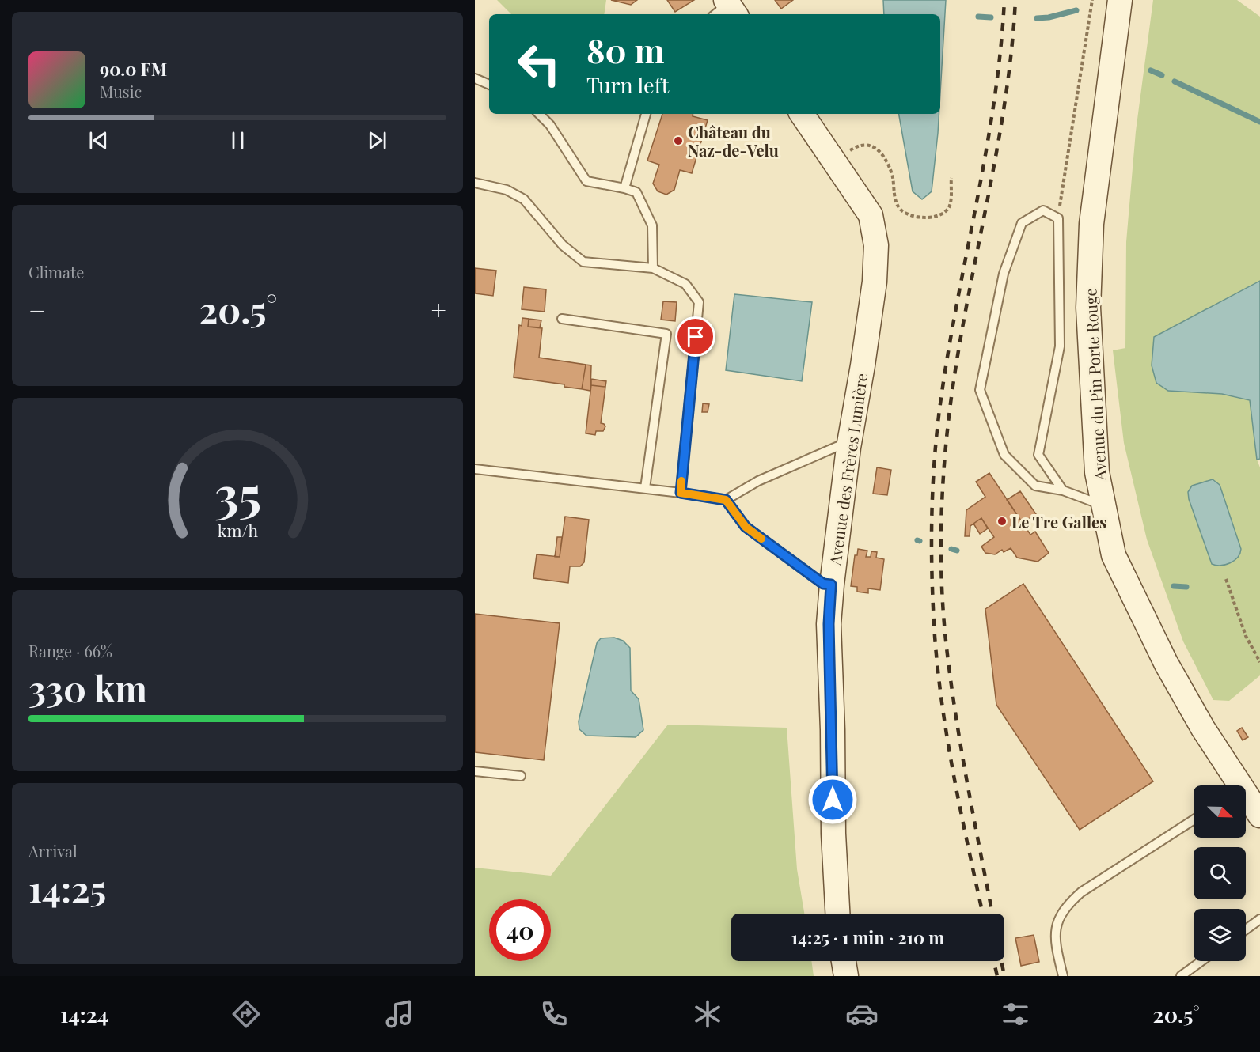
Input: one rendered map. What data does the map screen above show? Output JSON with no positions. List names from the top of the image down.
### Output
{
  "streets": {
    "street": ["Avenue du Pin Porte Rouge", "Avenue des Frères Lumière"]
  },
  "places": ["Château du Naz-de-Velu", "Le Tre Galles"],
  "north": "bottom right",
  "page": {
    "turn": ["80 m", "Turn left"],
    "song": ["90.0 FM", "Music"],
    "tile": [
      "Climate",
      ["Range · 66%", "330 km"],
      ["Arrival", "14:25"]
    ],
    "heat": ["−", "20.5°", "+"],
    "limit": "40",
    "trip": "14:25 · 1 min · 210 m",
    "tabs": ["14:24", "20.5°"],
    "gauge": ["35", "km/h"]
  }
}
